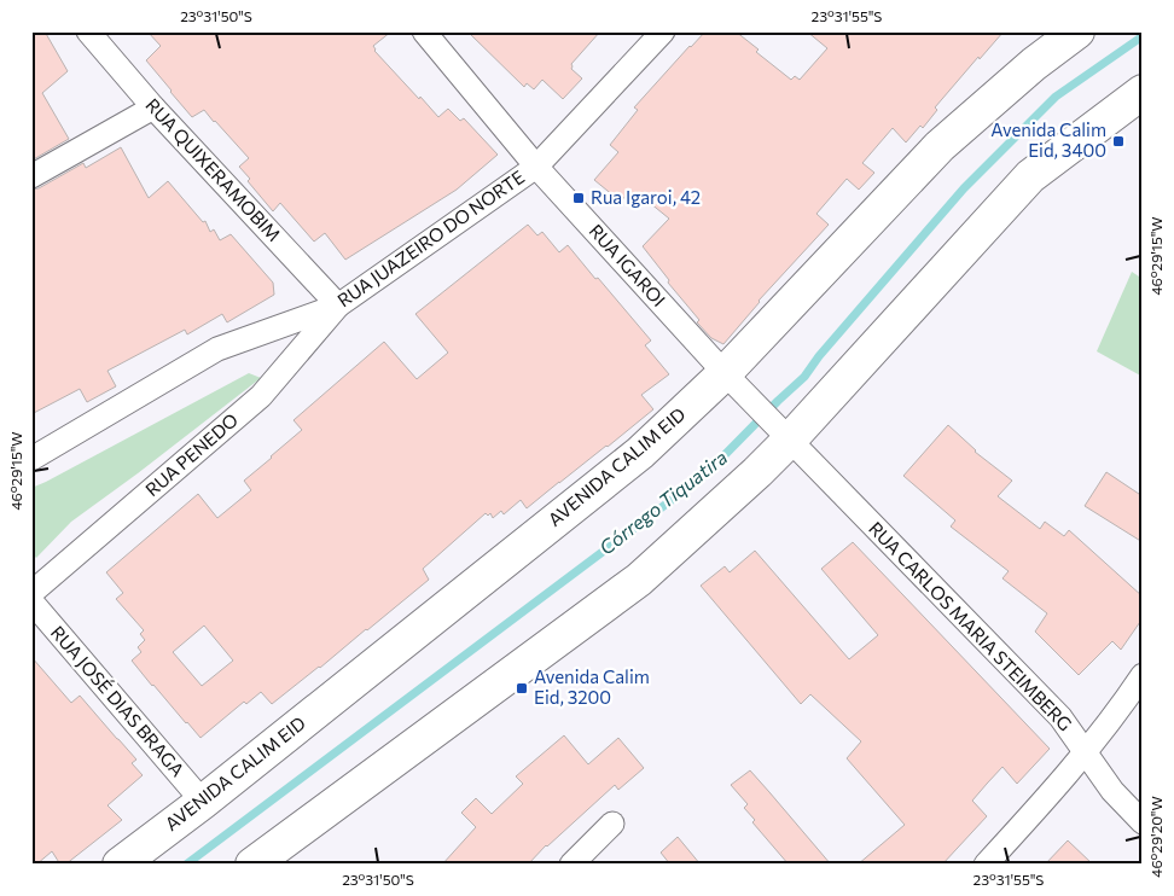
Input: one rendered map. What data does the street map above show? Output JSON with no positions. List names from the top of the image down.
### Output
{
  "streets": {
    "main road": ["AVENIDA CALIM EID"],
    "street": [
      "RUA QUIXERAMOBIM",
      "RUA JUAZEIRO DO NORTE",
      "RUA IGAROI",
      "RUA PENEDO",
      "RUA CARLOS MARIA STEIMBERG",
      "RUA JOSÉ DIAS BRAGA"
    ]
  },
  "crossings": [
    ["RUA QUIXERAMOBIM", "RUA JUAZEIRO DO NORTE"],
    ["RUA QUIXERAMOBIM", "RUA PENEDO"],
    ["RUA JUAZEIRO DO NORTE", "RUA IGAROI"],
    ["RUA JUAZEIRO DO NORTE", "RUA PENEDO"],
    ["RUA IGAROI", "AVENIDA CALIM EID"],
    ["RUA IGAROI", "RUA CARLOS MARIA STEIMBERG"],
    ["AVENIDA CALIM EID", "RUA JOSÉ DIAS BRAGA"]
  ],
  "water": ["Córrego Tiquatira"],
  "places": {
    "transit": ["Avenida Calim Eid, 3400", "Rua Igaroi, 42", "Avenida Calim Eid, 3200"]
  },
  "coordinates": [
    "23°31'50\"S",
    "23°31'55\"S",
    "46°29'15\"W",
    "46°29'20\"W"
  ]
}
